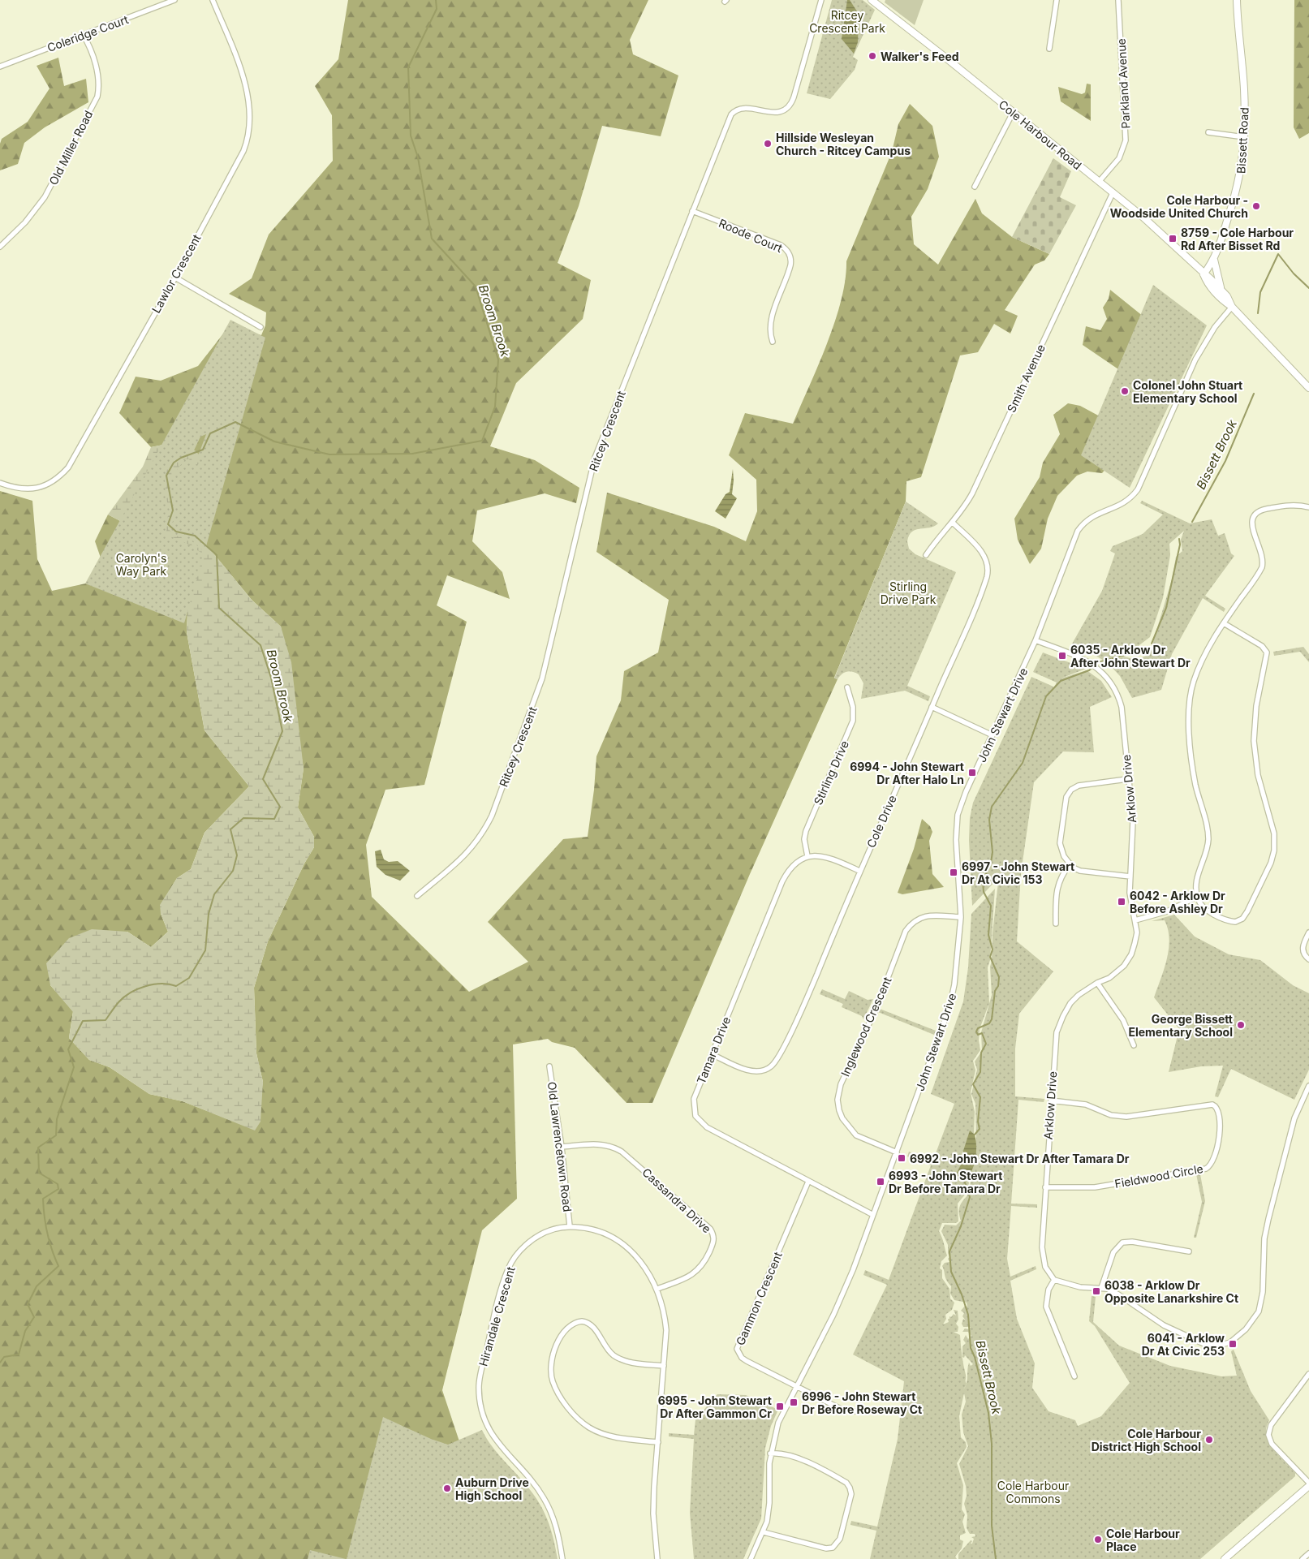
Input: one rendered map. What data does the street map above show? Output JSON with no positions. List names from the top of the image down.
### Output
{
  "streets": {
    "main road": ["Cole Harbour Road", "Bissett Road"],
    "street": [
      "Coleridge Court",
      "Parkland Avenue",
      "Old Miller Road",
      "Roode Court",
      "Lawlor Crescent",
      "Smith Avenue",
      "Ritcey Crescent",
      "John Stewart Drive",
      "Stirling Drive",
      "Arklow Drive",
      "Cole Drive",
      "Inglewood Crescent",
      "Tamara Drive",
      "Old Lawrencetown Road",
      "Fieldwood Circle",
      "Cassandra Drive",
      "Gammon Crescent",
      "Hirandale Crescent"
    ]
  },
  "crossings": [
    ["Coleridge Court", "Old Miller Road"],
    ["Parkland Avenue", "Cole Harbour Road"],
    ["Cole Harbour Road", "Bissett Road"],
    ["Cole Harbour Road", "Smith Avenue"],
    ["Cole Harbour Road", "John Stewart Drive"],
    ["Roode Court", "Ritcey Crescent"],
    ["Smith Avenue", "Cole Drive"],
    ["John Stewart Drive", "Arklow Drive"],
    ["John Stewart Drive", "Inglewood Crescent"],
    ["John Stewart Drive", "Tamara Drive"],
    ["John Stewart Drive", "Gammon Crescent"],
    ["Stirling Drive", "Tamara Drive"],
    ["Arklow Drive", "Fieldwood Circle"],
    ["Cole Drive", "Tamara Drive"],
    ["Tamara Drive", "Gammon Crescent"],
    ["Old Lawrencetown Road", "Cassandra Drive"],
    ["Old Lawrencetown Road", "Hirandale Crescent"],
    ["Cassandra Drive", "Hirandale Crescent"]
  ],
  "water": ["Broom Brook", "Bissett Brook"],
  "parks": [
    "Ritcey Crescent Park",
    "Carolyn's Way Park",
    "Stirling Drive Park",
    "Cole Harbour Commons"
  ],
  "places": {
    "other": [
      "Walker's Feed",
      "Hillside Wesleyan Church - Ritcey Campus",
      "Cole Harbour - Woodside United Church",
      "Colonel John Stuart Elementary School",
      "George Bissett Elementary School",
      "Cole Harbour District High School",
      "Auburn Drive High School",
      "Cole Harbour Place"
    ],
    "transit": [
      "8759 - Cole Harbour Rd After Bisset Rd",
      "6035 - Arklow Dr After John Stewart Dr",
      "6994 - John Stewart Dr After Halo Ln",
      "6997 - John Stewart Dr At Civic 153",
      "6042 - Arklow Dr Before Ashley Dr",
      "6992 - John Stewart Dr After Tamara Dr",
      "6993 - John Stewart Dr Before Tamara Dr",
      "6038 - Arklow Dr Opposite Lanarkshire Ct",
      "6041 - Arklow Dr At Civic 253",
      "6996 - John Stewart Dr Before Roseway Ct",
      "6995 - John Stewart Dr After Gammon Cr"
    ]
  }
}
